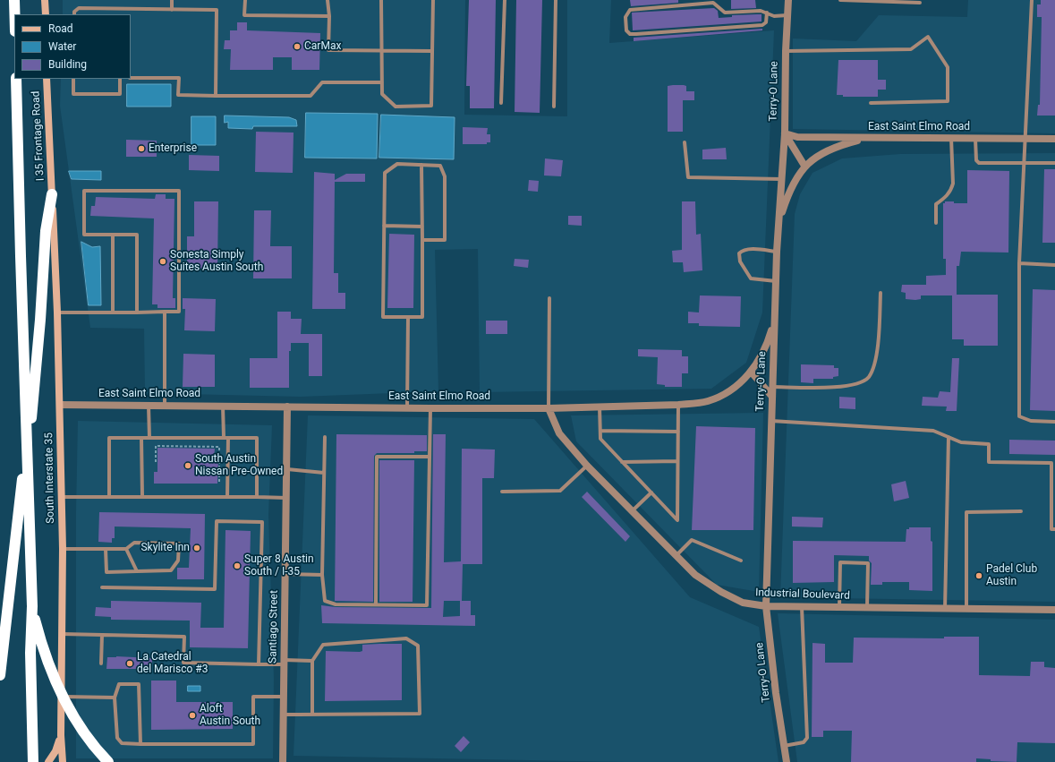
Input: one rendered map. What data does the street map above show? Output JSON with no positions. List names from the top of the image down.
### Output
{
  "streets": {
    "main road": ["I 35 Frontage Road", "South Interstate 35"],
    "street": [
      "Terry-O Lane",
      "East Saint Elmo Road",
      "Industrial Boulevard",
      "Santiago Street"
    ]
  },
  "crossings": [
    ["Terry-O Lane", "East Saint Elmo Road"],
    ["Terry-O Lane", "Industrial Boulevard"],
    ["East Saint Elmo Road", "South Interstate 35"],
    ["East Saint Elmo Road", "Industrial Boulevard"],
    ["East Saint Elmo Road", "Santiago Street"],
    ["I 35 Frontage Road", "South Interstate 35"]
  ],
  "places": [
    "CarMax",
    "Enterprise",
    "Sonesta Simply Suites Austin South",
    "South Austin Nissan Pre-Owned",
    "Skylite Inn",
    "Super 8 Austin South / I-35",
    "Padel Club Austin",
    "La Catedral del Marisco #3",
    "Aloft Austin South"
  ],
  "legend": ["Road", "Water", "Building"]
}
